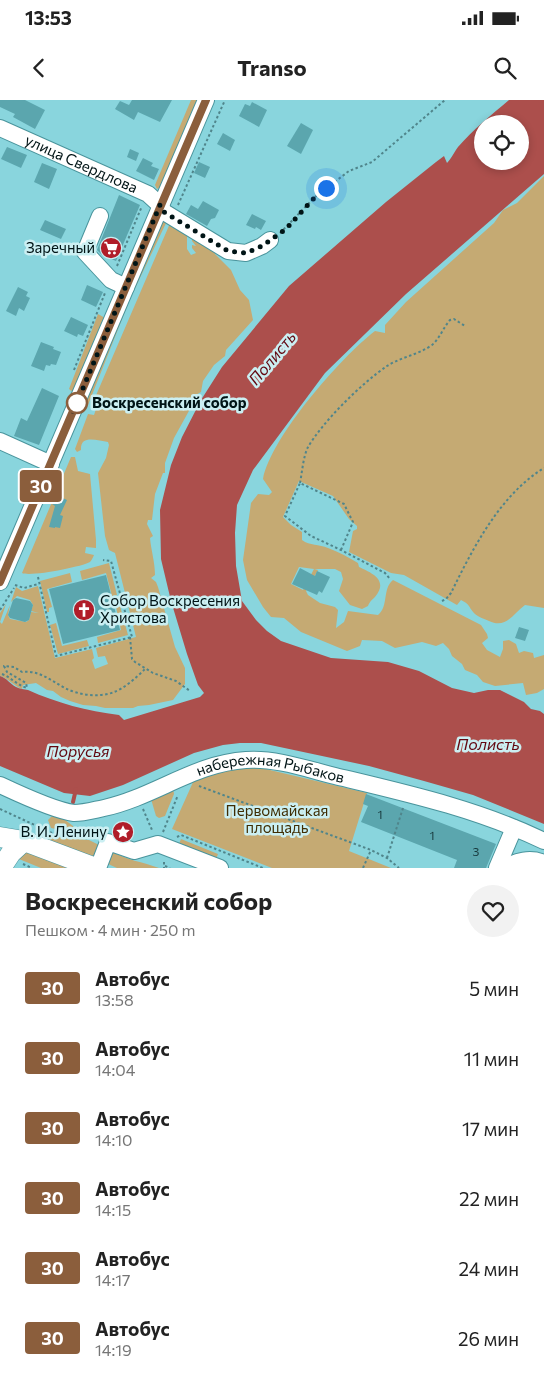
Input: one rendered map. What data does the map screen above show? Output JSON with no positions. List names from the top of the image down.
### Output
{
  "streets": {
    "street": ["улица Свердлова", "набережная Рыбаков"]
  },
  "water": ["Полисть", "Порусья"],
  "parks": ["Первомайская площадь"],
  "places": {
    "supermarket": ["Заречный"],
    "other": ["Воскресенский собор"],
    "church": ["Собор Воскресения Христова"],
    "place": ["В. И. Ленину"]
  },
  "lines": ["bus line 30"],
  "house_numbers": ["1", "1", "3"],
  "page": {
    "status": "13:53",
    "header": "Transo",
    "on_map": "30",
    "heading": ["Воскресенский собор", "Пешком · 4 мин · 250 m"],
    "list": [
      {
        "mark": "30",
        "name": "Автобус",
        "note": "13:58",
        "value": "5 мин"
      },
      {
        "mark": "30",
        "name": "Автобус",
        "note": "14:04",
        "value": "11 мин"
      },
      {
        "mark": "30",
        "name": "Автобус",
        "note": "14:10",
        "value": "17 мин"
      },
      {
        "mark": "30",
        "name": "Автобус",
        "note": "14:15",
        "value": "22 мин"
      },
      {
        "mark": "30",
        "name": "Автобус",
        "note": "14:17",
        "value": "24 мин"
      },
      {
        "mark": "30",
        "name": "Автобус",
        "note": "14:19",
        "value": "26 мин"
      }
    ]
  }
}
